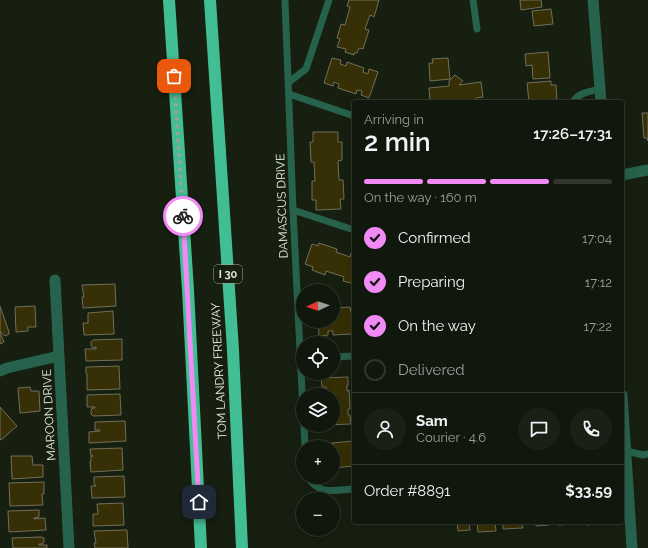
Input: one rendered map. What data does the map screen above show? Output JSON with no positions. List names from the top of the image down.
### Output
{
  "streets": {
    "highway": ["I 30", "TOM LANDRY FREEWAY"],
    "street": ["MAROON DRIVE"],
    "lane": ["DAMASCUS DRIVE"]
  },
  "north": "left",
  "page": {
    "heading": ["2 min", "Arriving in", "17:26–17:31"],
    "panel": [
      "Sam",
      "Courier · 4.6",
      "Order #8891",
      "$33.59"
    ],
    "bar": "On the way · 160 m",
    "list": [
      ["Confirmed", "17:04"],
      ["Preparing", "17:12"],
      ["On the way", "17:22"],
      "Delivered"
    ],
    "map_buttons": ["+", "−"]
  }
}
